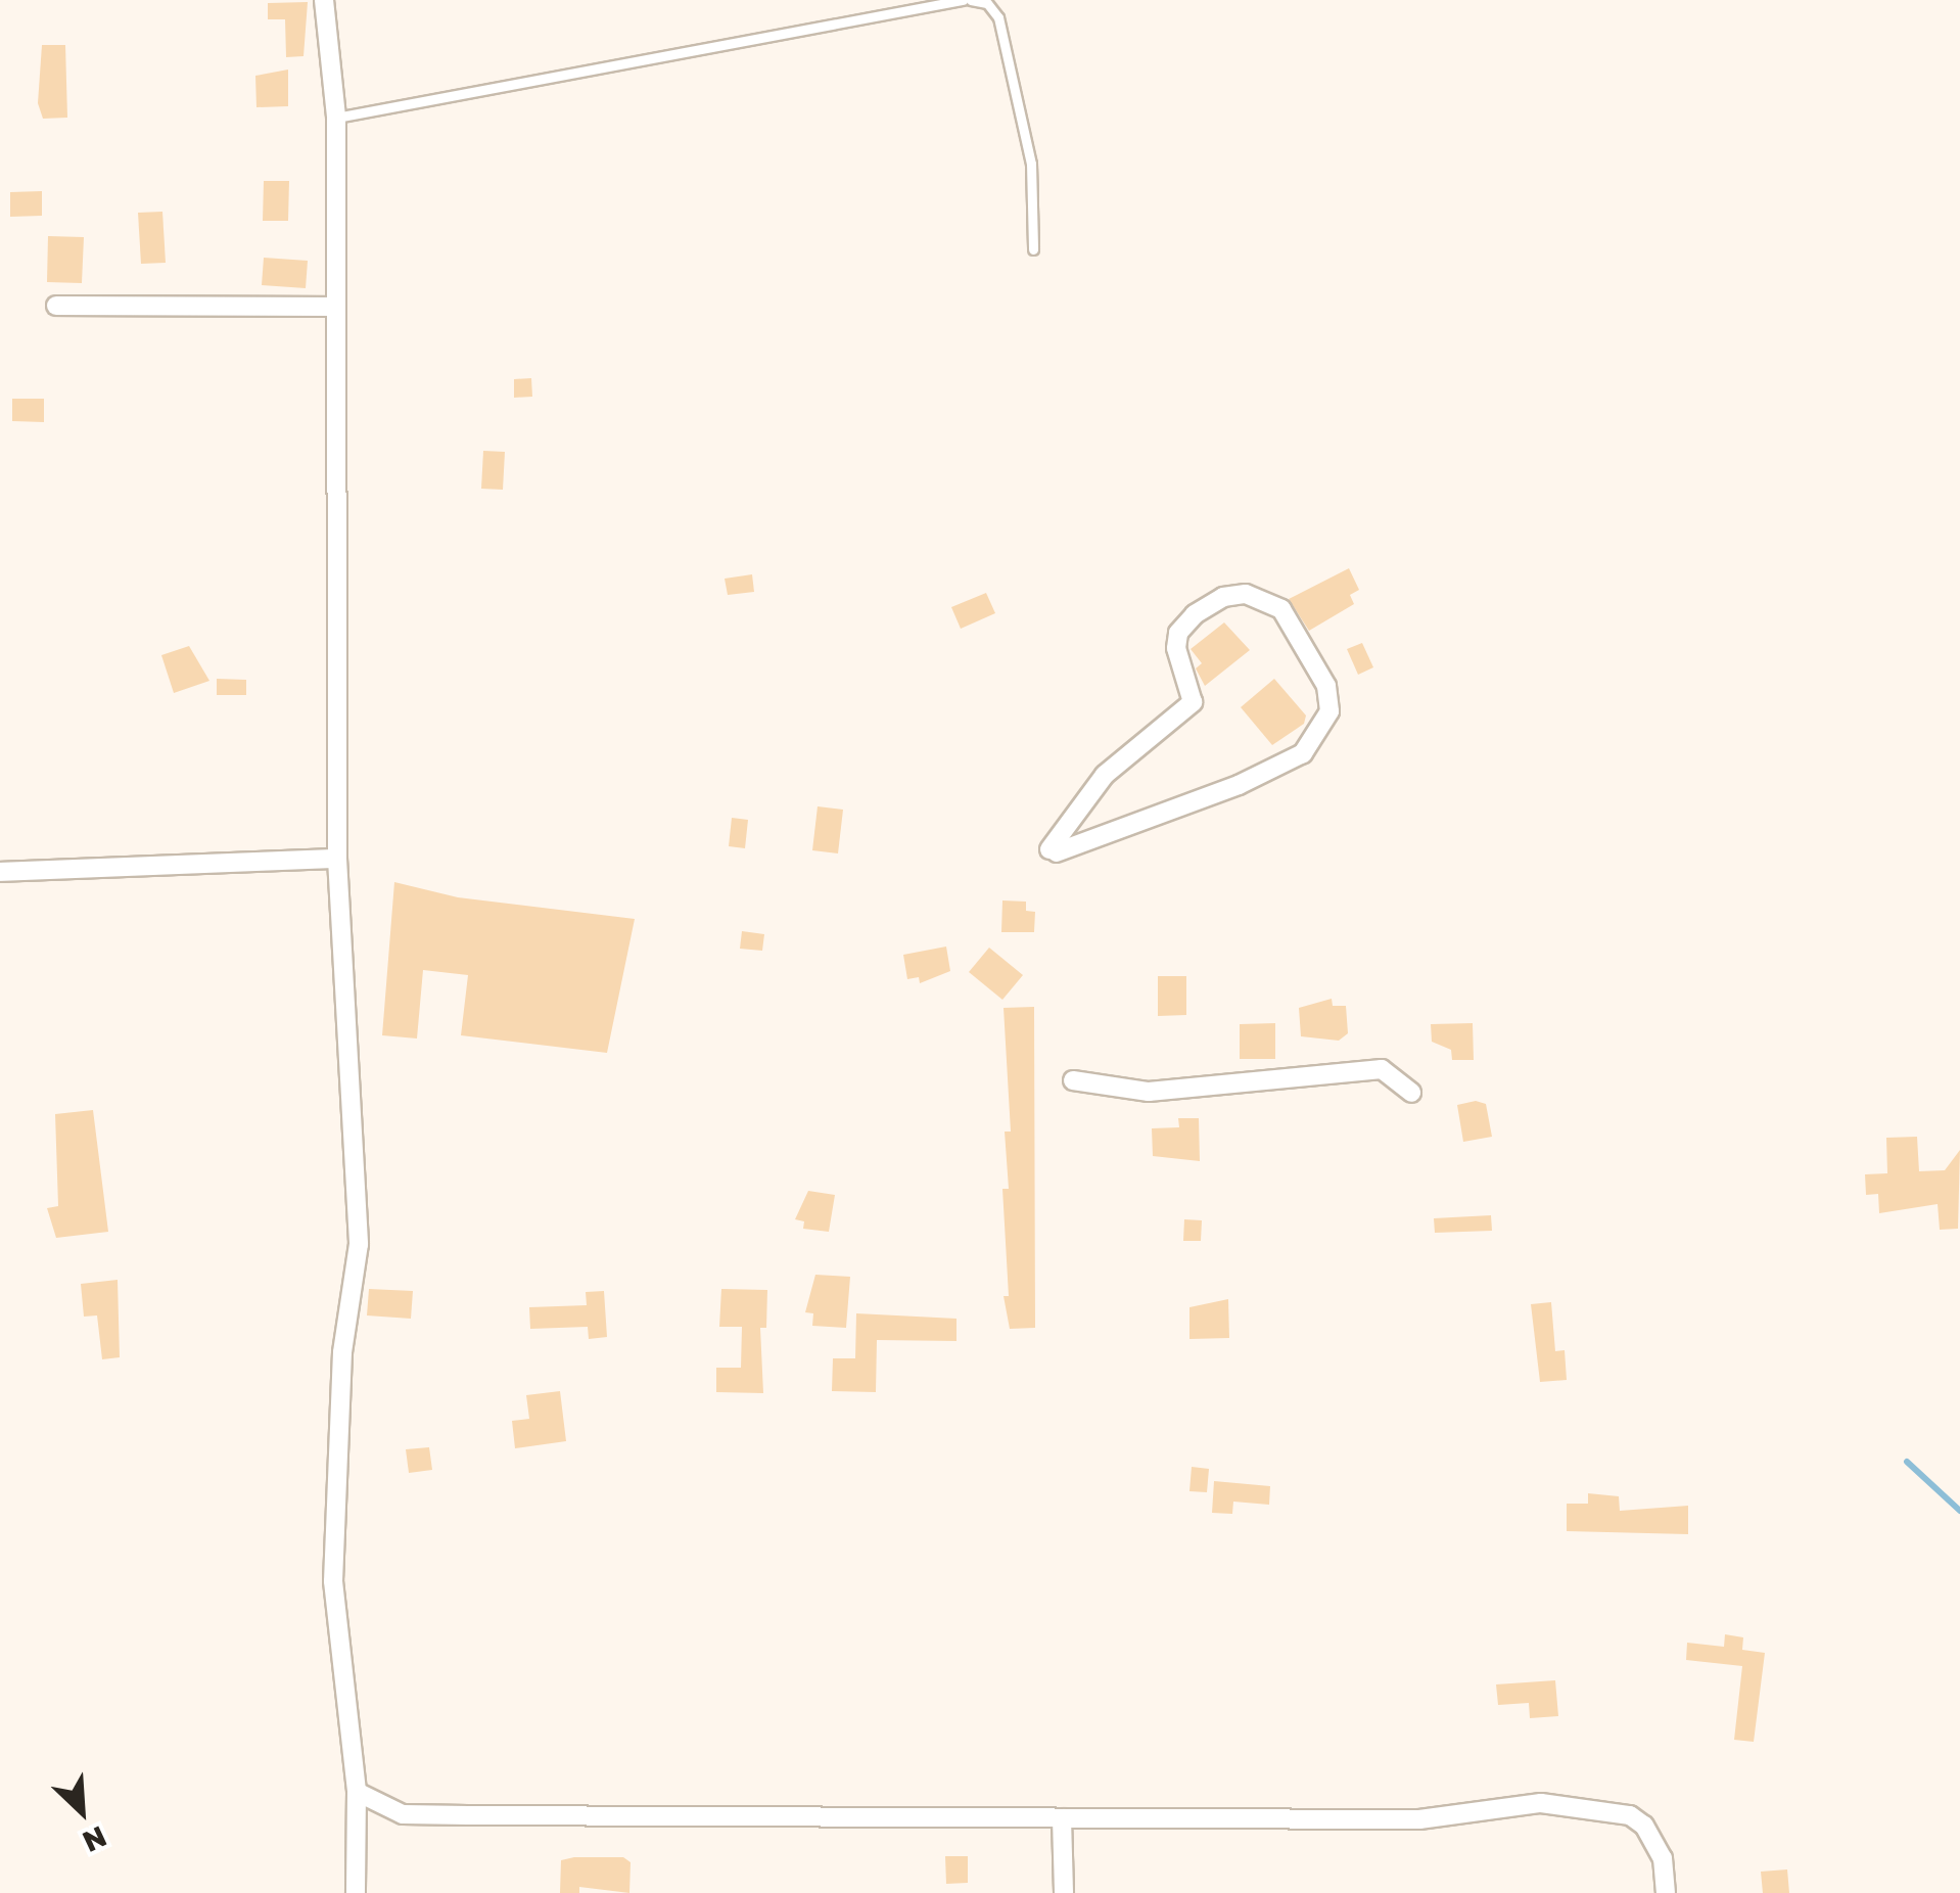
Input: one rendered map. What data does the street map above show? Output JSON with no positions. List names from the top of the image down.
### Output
{
  "north": "bottom right"
}
